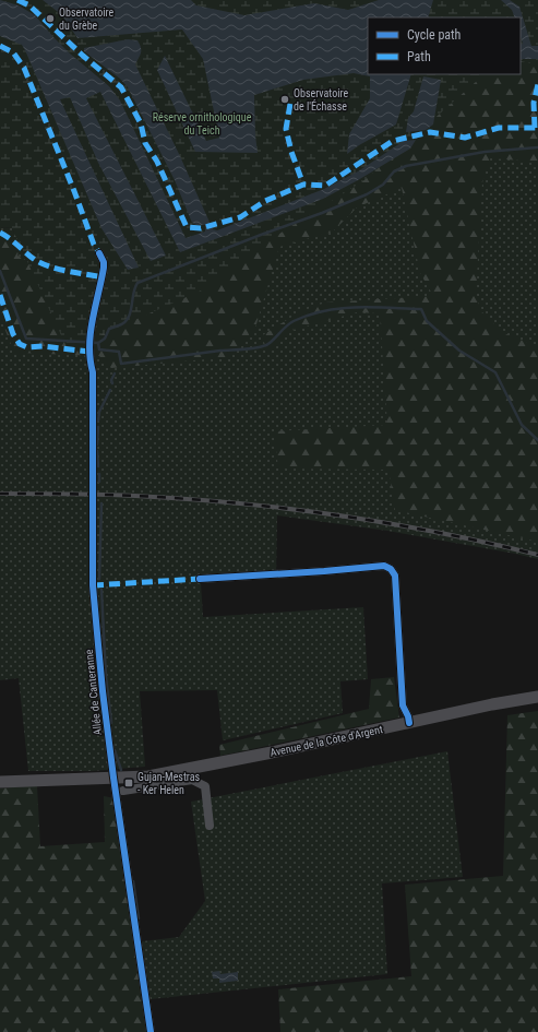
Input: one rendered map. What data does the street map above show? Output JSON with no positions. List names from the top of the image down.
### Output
{
  "streets": {
    "main road": ["Avenue de la Côte d'Argent"],
    "street": ["Allée de Canteranne"]
  },
  "crossings": [
    ["Allée de Canteranne", "Avenue de la Côte d'Argent"]
  ],
  "parks": ["Réserve ornithologique du Teich"],
  "places": {
    "other": ["Observatoire du Grèbe", "Observatoire de l'Échasse"],
    "transit": ["Gujan-Mestras - Ker Helen"]
  },
  "legend": ["Cycle path", "Path"]
}
